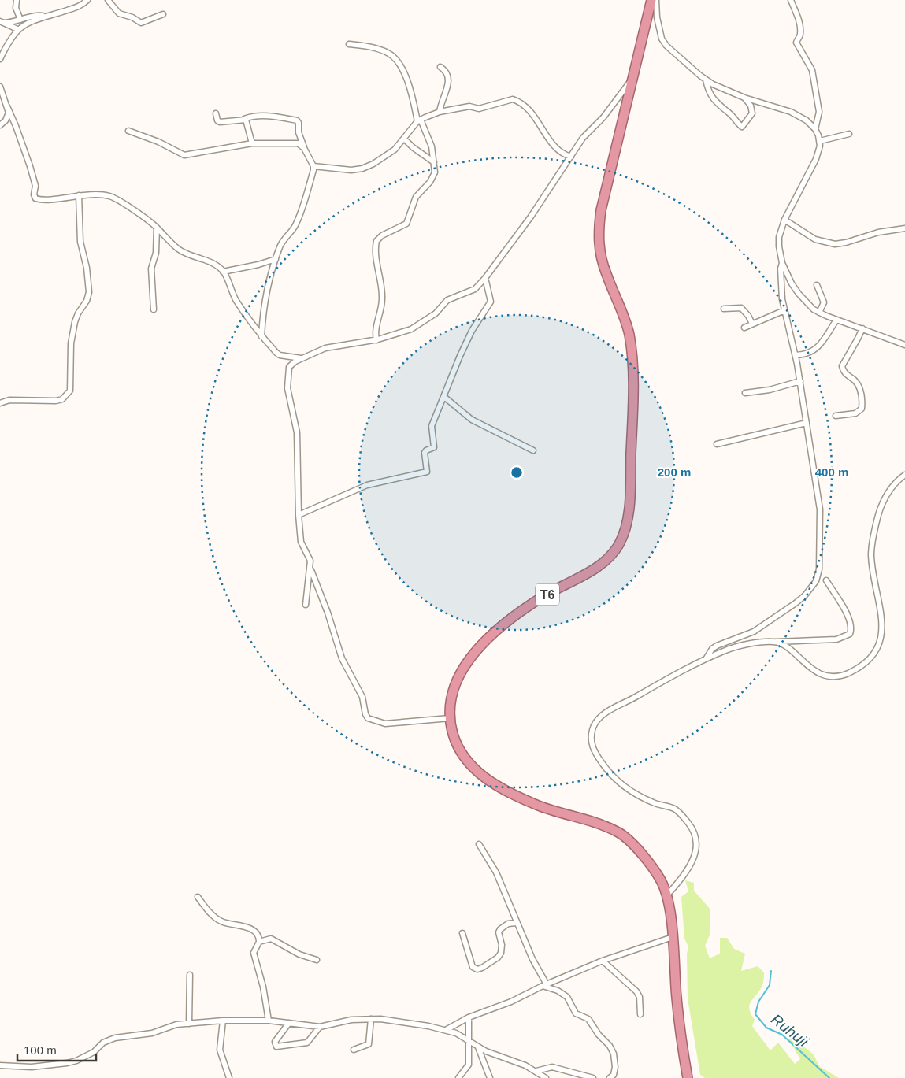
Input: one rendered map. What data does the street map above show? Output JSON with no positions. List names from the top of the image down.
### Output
{
  "streets": {
    "highway": ["T6"]
  },
  "water": ["Ruhuji"],
  "scale_bar": "100 m",
  "rings": ["200 m", "400 m"]
}
